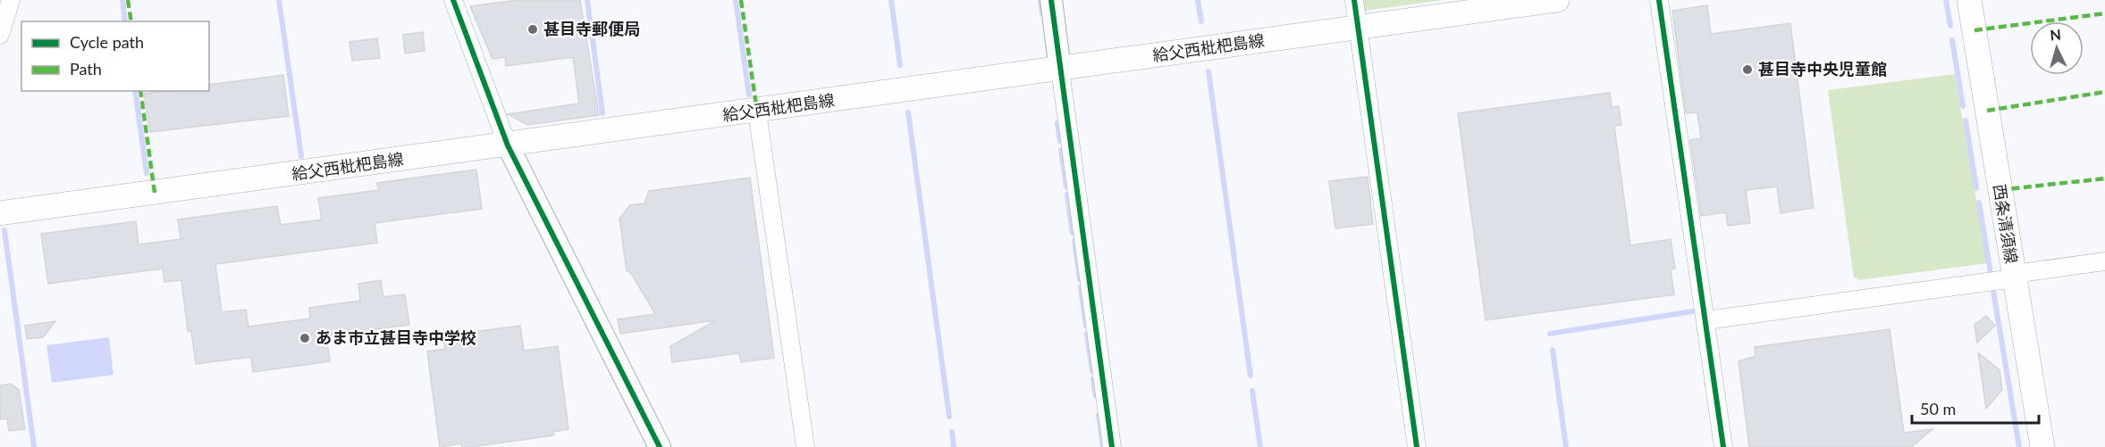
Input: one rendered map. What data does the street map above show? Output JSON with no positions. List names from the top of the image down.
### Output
{
  "streets": {
    "main road": ["給父西枇杷島線", "西条清須線"]
  },
  "places": ["甚目寺郵便局", "甚目寺中央児童館", "あま市立甚目寺中学校"],
  "legend": ["Cycle path", "Path"],
  "scale_bar": "50 m",
  "north": "top"
}
